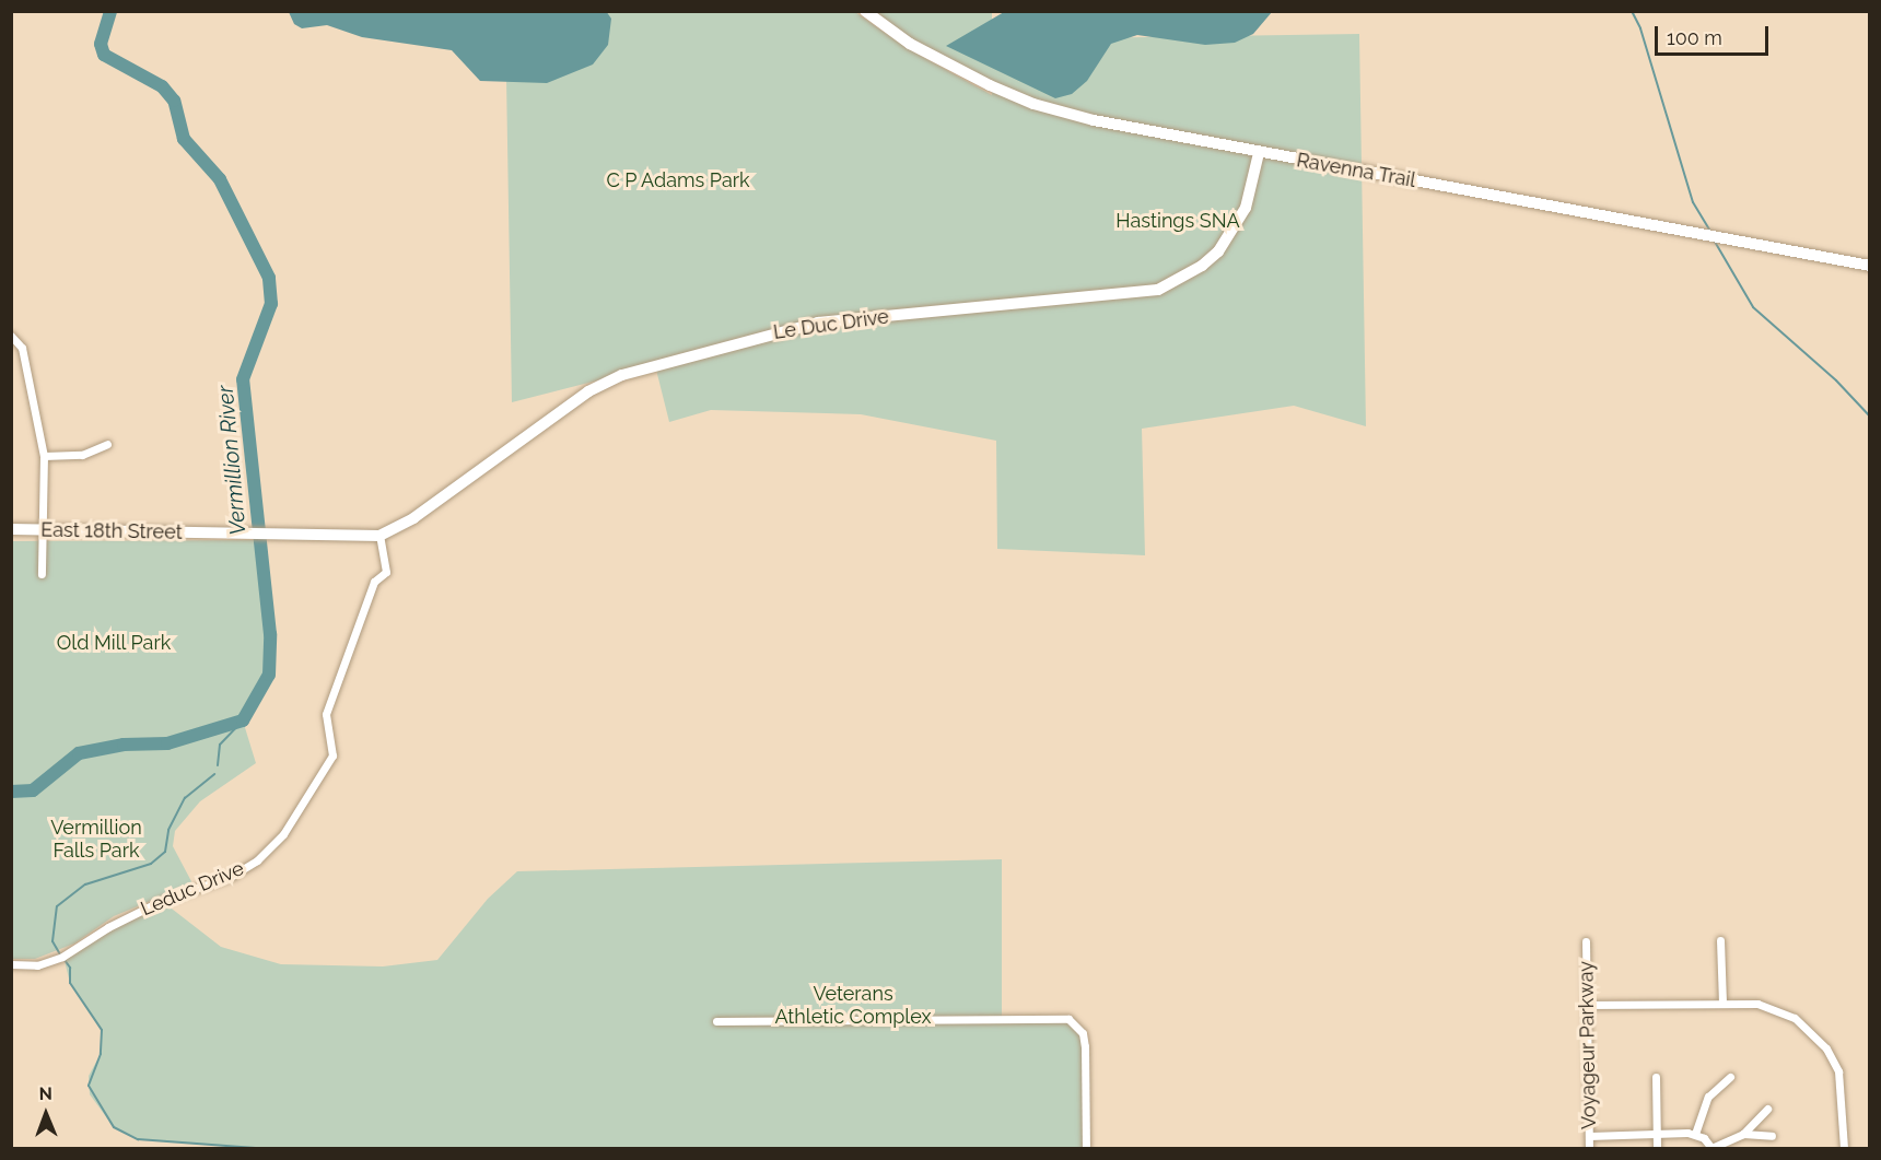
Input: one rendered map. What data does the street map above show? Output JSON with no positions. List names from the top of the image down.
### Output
{
  "streets": {
    "street": [
      "Ravenna Trail",
      "Le Duc Drive",
      "East 18th Street",
      "Leduc Drive",
      "Voyageur Parkway"
    ]
  },
  "crossings": [
    ["Ravenna Trail", "Le Duc Drive"],
    ["Le Duc Drive", "East 18th Street"],
    ["Le Duc Drive", "Leduc Drive"],
    ["East 18th Street", "Leduc Drive"]
  ],
  "water": ["Vermillion River"],
  "parks": [
    "C P Adams Park",
    "Hastings SNA",
    "Old Mill Park",
    "Vermillion Falls Park",
    "Veterans Athletic Complex"
  ],
  "scale_bar": "100 m",
  "north": "top"
}
